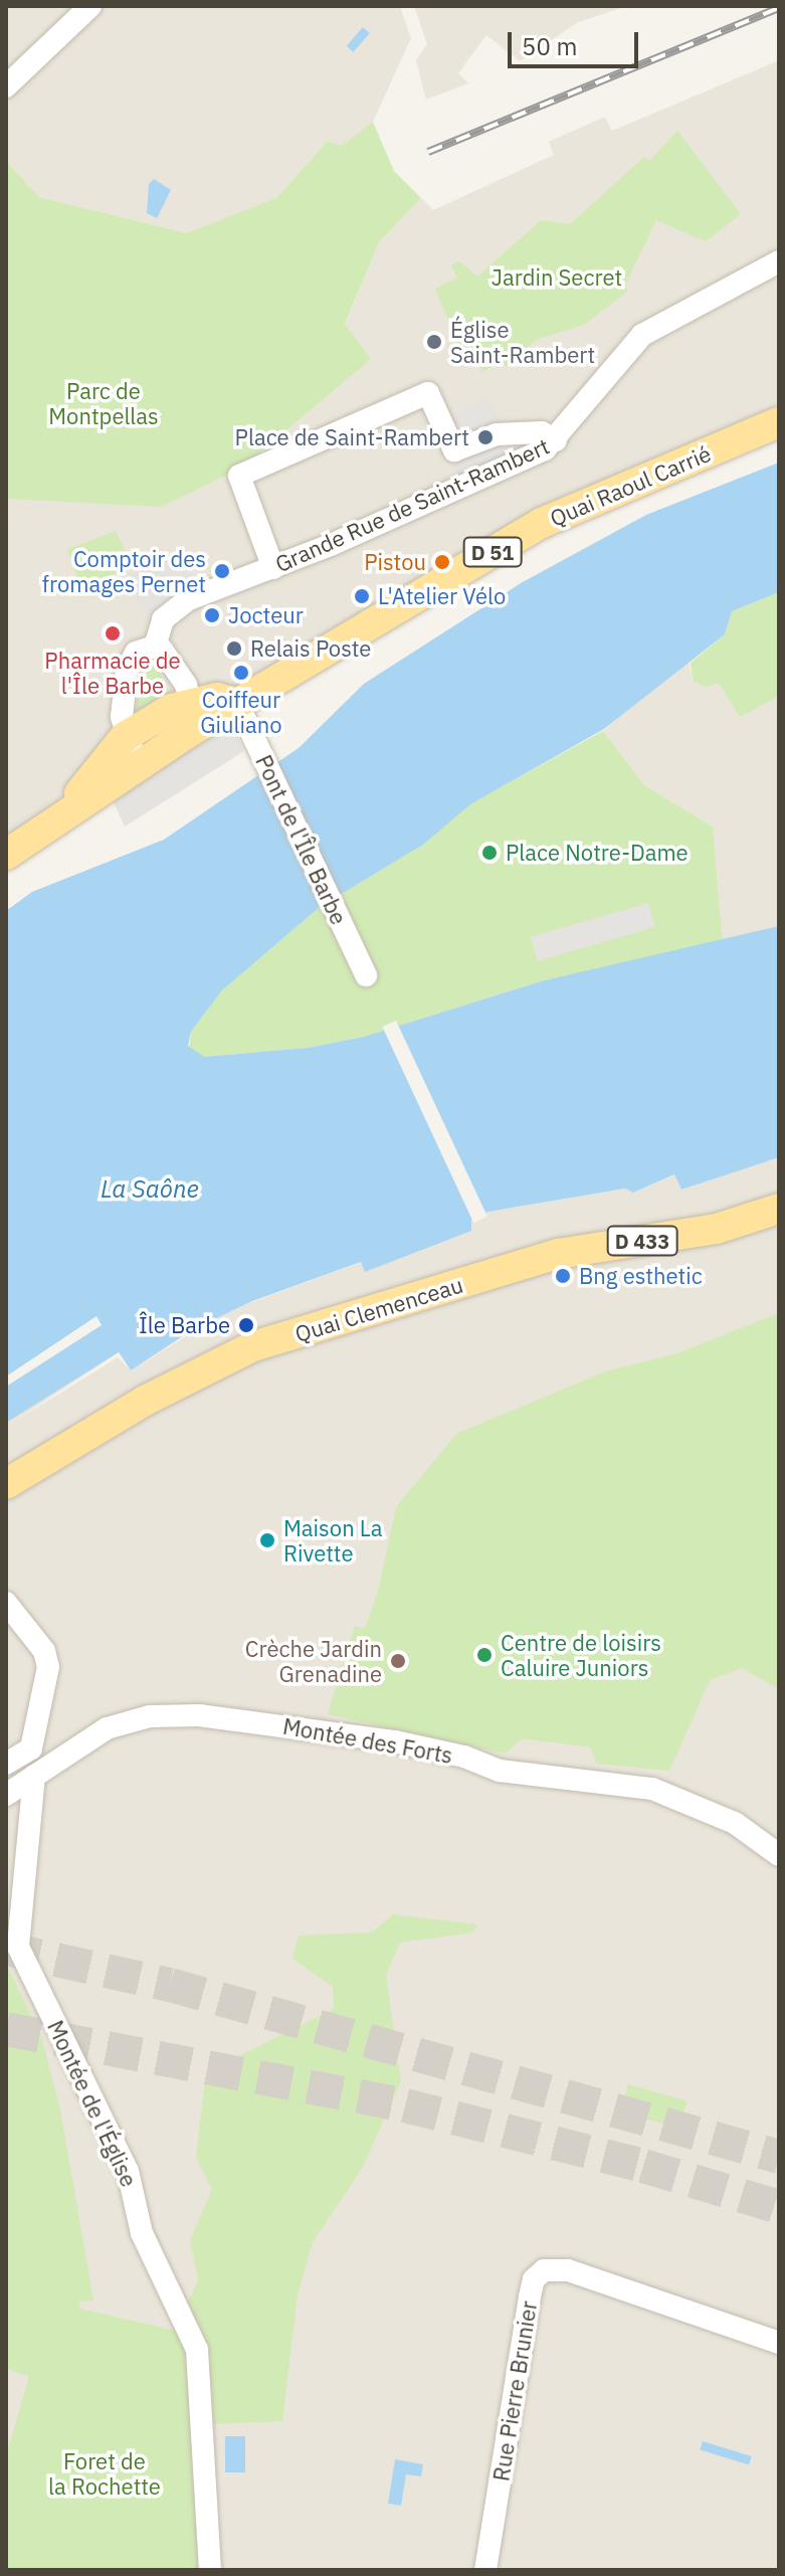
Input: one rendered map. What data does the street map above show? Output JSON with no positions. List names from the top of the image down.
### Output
{
  "streets": {
    "main road": [
      "Quai Raoul Carrié",
      "D 51",
      "D 433",
      "Quai Clemenceau"
    ],
    "street": [
      "Grande Rue de Saint-Rambert",
      "Pont de l'Île Barbe",
      "Montée des Forts",
      "Montée de l'Église",
      "Rue Pierre Brunier"
    ]
  },
  "crossings": [
    ["Quai Raoul Carrié", "Pont de l'Île Barbe"],
    ["Montée des Forts", "Montée de l'Église"]
  ],
  "water": ["La Saône"],
  "parks": ["Jardin Secret", "Parc de Montpellas", "Foret de la Rochette"],
  "places": [
    "Église Saint-Rambert",
    "Place de Saint-Rambert",
    "Pistou",
    "Comptoir des fromages Pernet",
    "L'Atelier Vélo",
    "Jocteur",
    "Pharmacie de l'Île Barbe",
    "Relais Poste",
    "Coiffeur Giuliano",
    "Place Notre-Dame",
    "Bng esthetic",
    "Île Barbe",
    "Maison La Rivette",
    "Centre de loisirs Caluire Juniors",
    "Crèche Jardin Grenadine"
  ],
  "scale_bar": "50 m"
}
